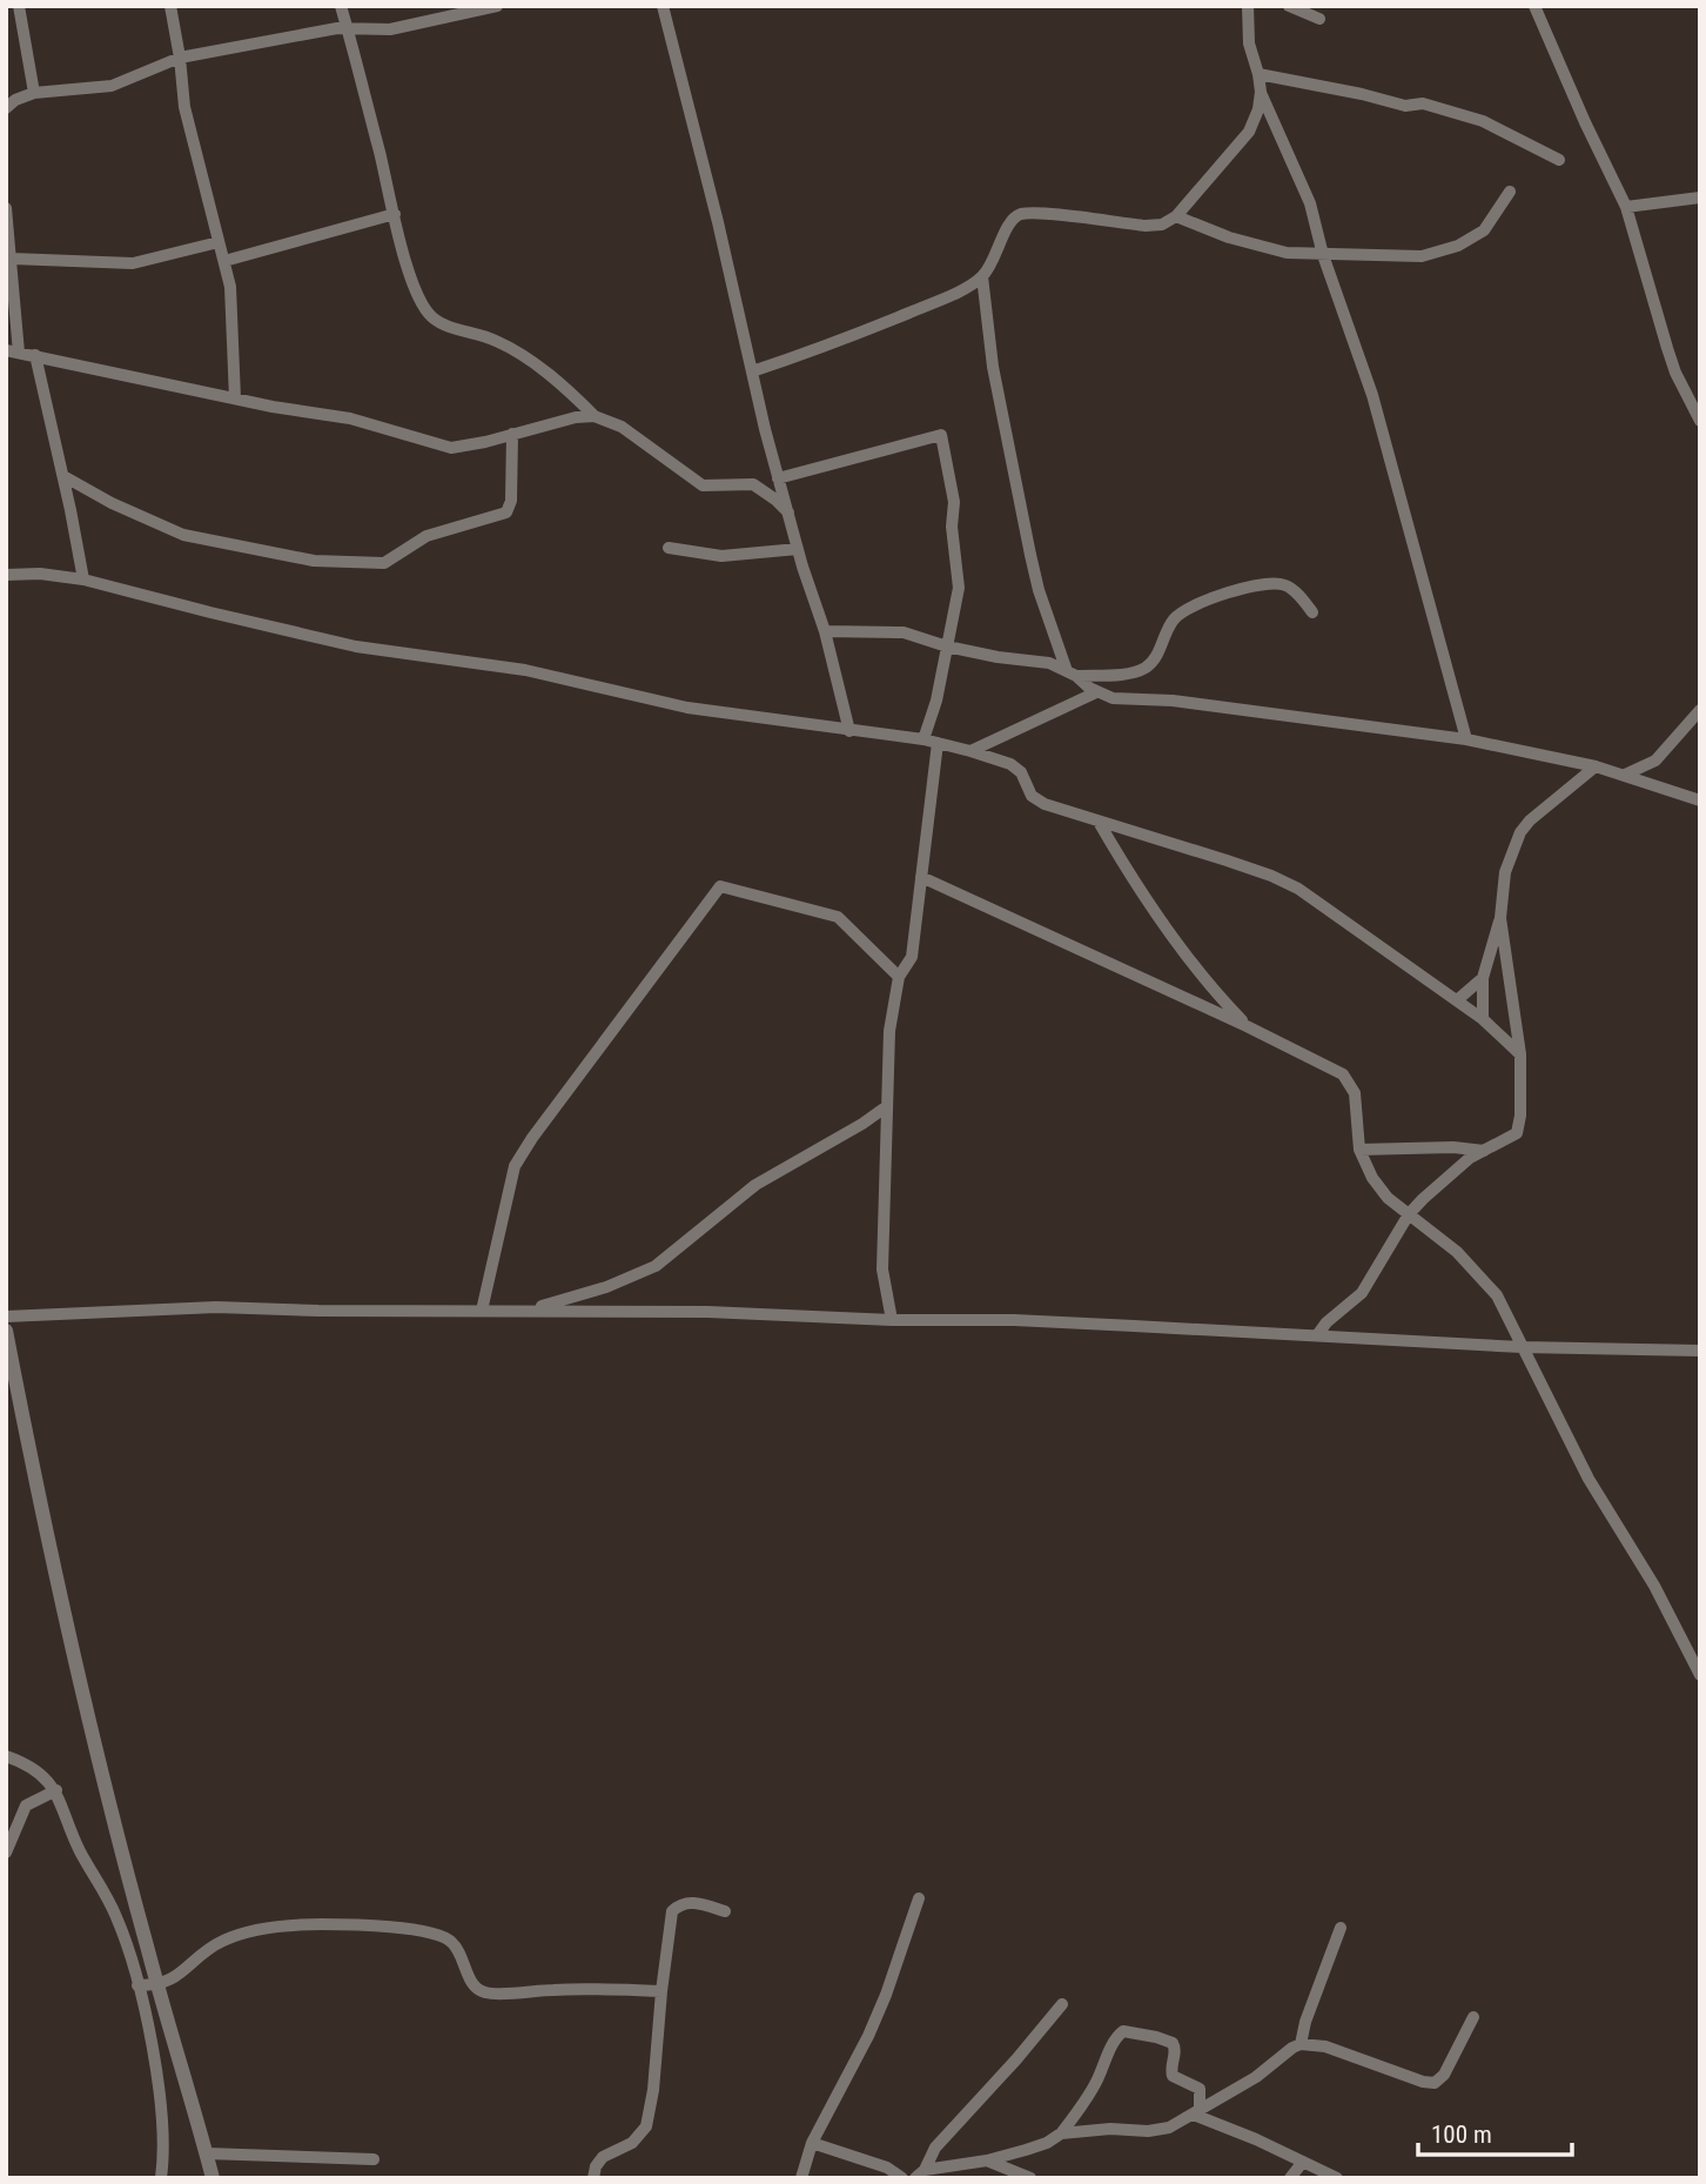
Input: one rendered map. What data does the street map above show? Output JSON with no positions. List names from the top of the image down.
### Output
{
  "scale_bar": "100 m"
}
